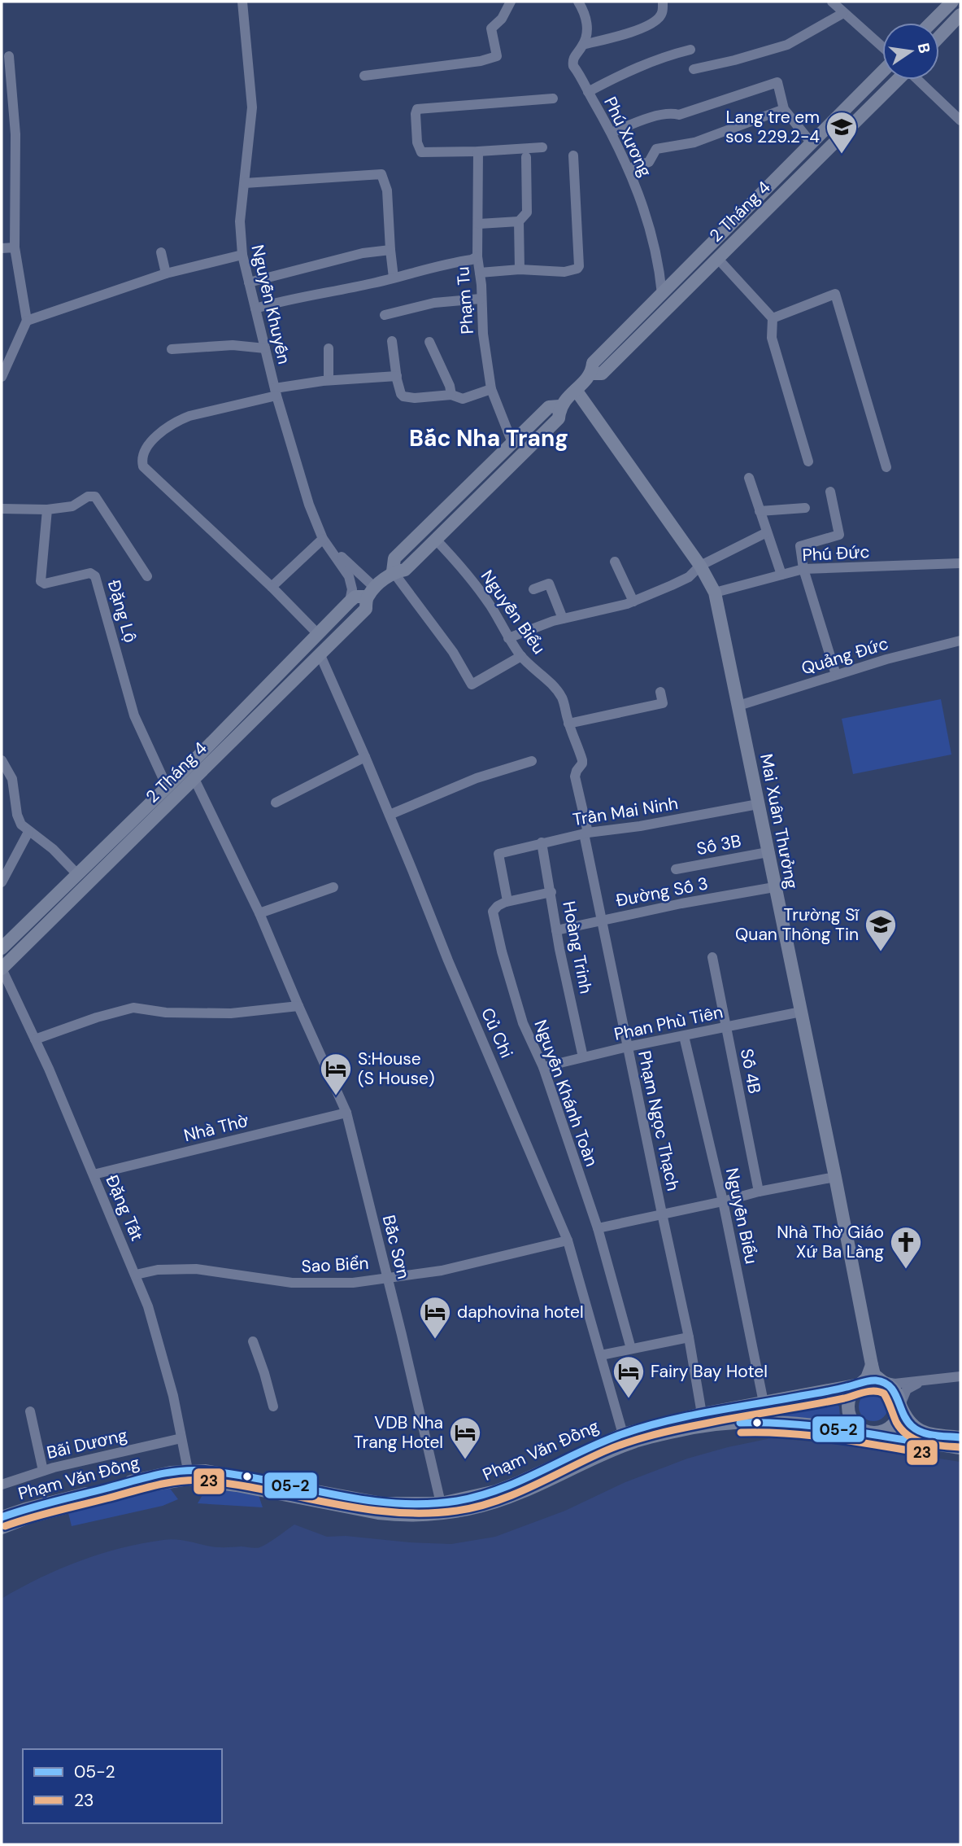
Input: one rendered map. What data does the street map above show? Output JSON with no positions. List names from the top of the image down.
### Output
{
  "streets": {
    "main road": ["2 Tháng 4", "Mai Xuân Thưởng", "Phạm Văn Đồng"],
    "street": [
      "Phú Xương",
      "Phạm Tu",
      "Nguyễn Khuyến",
      "Phú Đức",
      "Đặng Lộ",
      "Nguyễn Biểu",
      "Quảng Đức",
      "Trần Mai Ninh",
      "Số 3B",
      "Đường Số 3",
      "Hoàng Trinh",
      "Phan Phù Tiên",
      "Củ Chi",
      "Số 4B",
      "Nguyễn Khánh Toàn",
      "Phạm Ngọc Thạch",
      "Nhà Thờ",
      "Đặng Tất",
      "Bắc Sơn",
      "Sao Biển",
      "Bãi Dương"
    ]
  },
  "crossings": [
    ["Phú Xương", "2 Tháng 4"],
    ["2 Tháng 4", "Phạm Tu"],
    ["2 Tháng 4", "Nguyễn Khuyến"],
    ["2 Tháng 4", "Đặng Lộ"],
    ["2 Tháng 4", "Nguyễn Biểu"],
    ["2 Tháng 4", "Mai Xuân Thưởng"],
    ["2 Tháng 4", "Củ Chi"],
    ["2 Tháng 4", "Đặng Tất"],
    ["2 Tháng 4", "Bắc Sơn"],
    ["Phú Đức", "Mai Xuân Thưởng"],
    ["Nguyễn Biểu", "Trần Mai Ninh"],
    ["Nguyễn Biểu", "Phan Phù Tiên"],
    ["Nguyễn Biểu", "Phạm Ngọc Thạch"],
    ["Nguyễn Biểu", "Phạm Văn Đồng"],
    ["Quảng Đức", "Mai Xuân Thưởng"],
    ["Trần Mai Ninh", "Mai Xuân Thưởng"],
    ["Trần Mai Ninh", "Hoàng Trinh"],
    ["Trần Mai Ninh", "Nguyễn Khánh Toàn"],
    ["Trần Mai Ninh", "Phạm Ngọc Thạch"],
    ["Mai Xuân Thưởng", "Số 3B"],
    ["Mai Xuân Thưởng", "Đường Số 3"],
    ["Mai Xuân Thưởng", "Phan Phù Tiên"],
    ["Mai Xuân Thưởng", "Phạm Văn Đồng"],
    ["Đường Số 3", "Hoàng Trinh"],
    ["Đường Số 3", "Phạm Ngọc Thạch"],
    ["Hoàng Trinh", "Phan Phù Tiên"],
    ["Phan Phù Tiên", "Số 4B"],
    ["Phan Phù Tiên", "Nguyễn Khánh Toàn"],
    ["Phan Phù Tiên", "Phạm Ngọc Thạch"],
    ["Củ Chi", "Sao Biển"],
    ["Củ Chi", "Phạm Văn Đồng"],
    ["Phạm Ngọc Thạch", "Phạm Văn Đồng"],
    ["Nhà Thờ", "Đặng Tất"],
    ["Nhà Thờ", "Bắc Sơn"],
    ["Đặng Tất", "Sao Biển"],
    ["Đặng Tất", "Bãi Dương"],
    ["Đặng Tất", "Phạm Văn Đồng"],
    ["Bắc Sơn", "Sao Biển"],
    ["Bắc Sơn", "Phạm Văn Đồng"]
  ],
  "districts": ["Bắc Nha Trang"],
  "places": {
    "school or university": ["Lang tre em sos 229.2-4", "Trường Sĩ Quan Thông Tin"],
    "hotel": [
      "S:House (S House)",
      "daphovina hotel",
      "Fairy Bay Hotel",
      "VDB Nha Trang Hotel"
    ],
    "church": ["Nhà Thờ Giáo Xứ Ba Làng"]
  },
  "lines": ["transit line 05-2", "transit line 23"],
  "legend": ["05-2", "23"],
  "north": "right"
}
